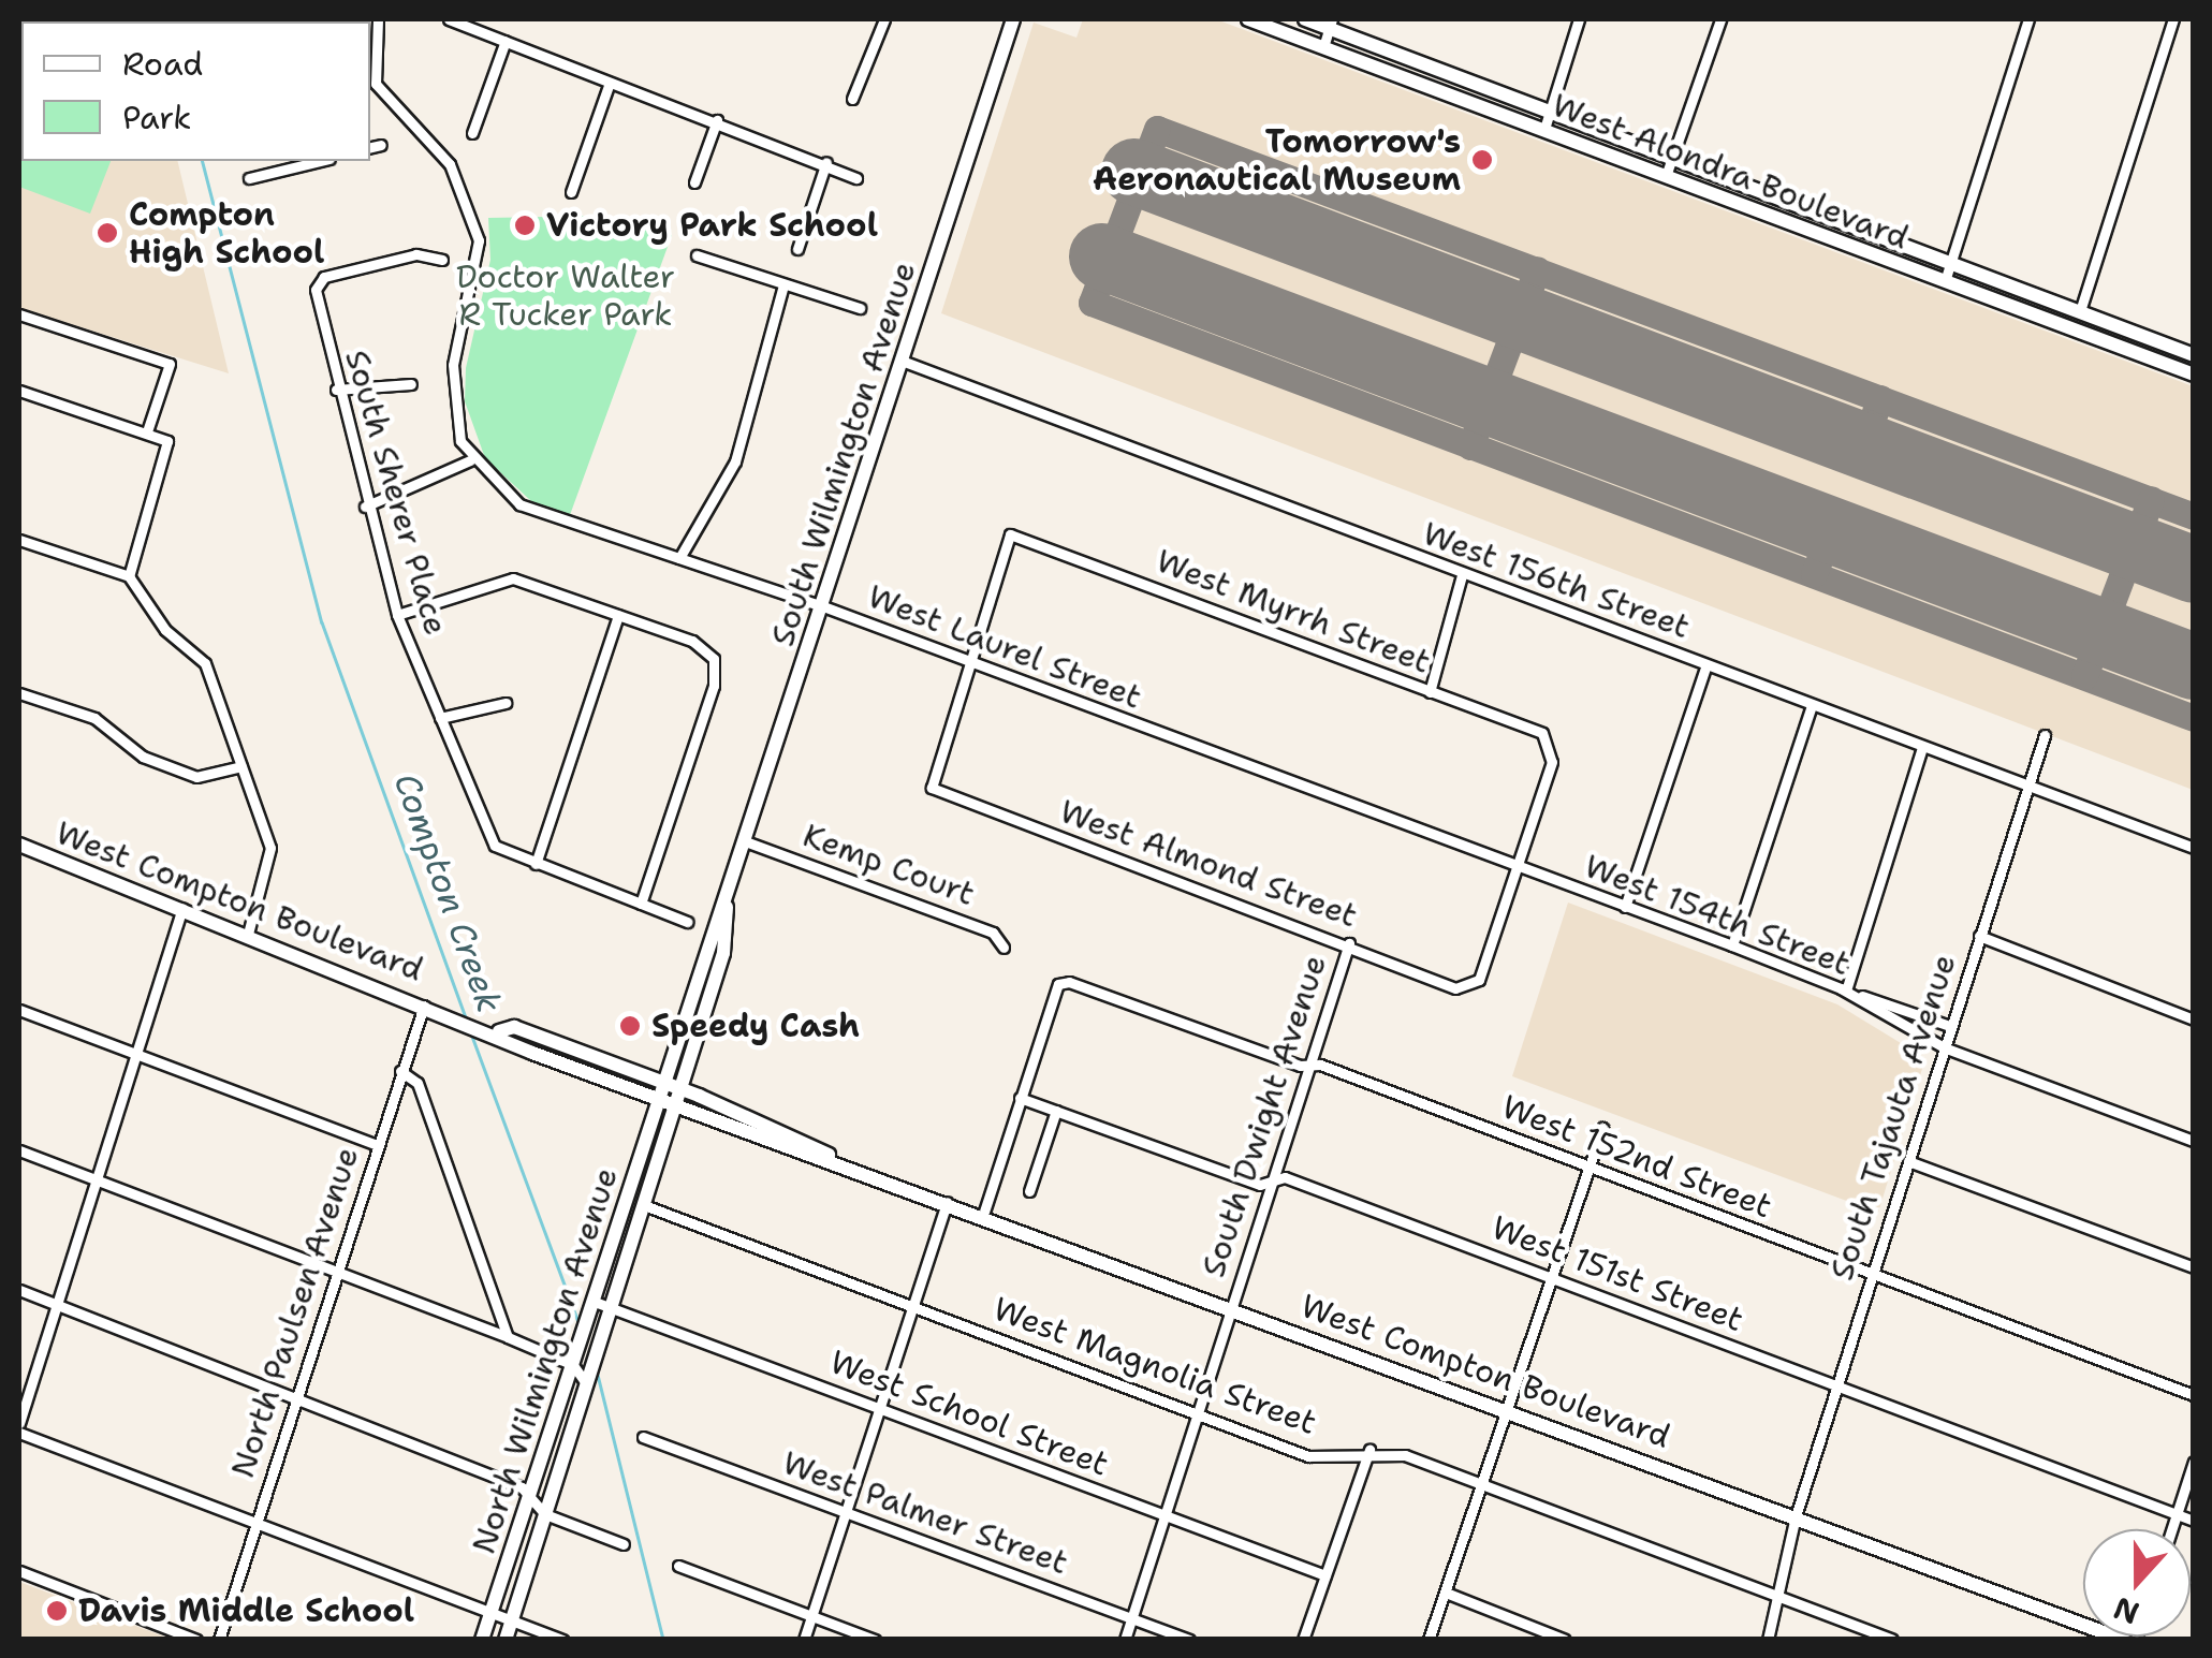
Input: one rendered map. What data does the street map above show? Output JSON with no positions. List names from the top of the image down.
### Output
{
  "streets": {
    "main road": [
      "West Alondra Boulevard",
      "South Wilmington Avenue",
      "West Compton Boulevard",
      "North Wilmington Avenue"
    ],
    "street": [
      "South Sherer Place",
      "West 156th Street",
      "West Myrrh Street",
      "West Laurel Street",
      "West Almond Street",
      "Kemp Court",
      "West 154th Street",
      "South Dwight Avenue",
      "South Tajauta Avenue",
      "West 152nd Street",
      "West 151st Street",
      "North Paulsen Avenue",
      "West Magnolia Street",
      "West School Street",
      "West Palmer Street"
    ]
  },
  "crossings": [
    ["South Wilmington Avenue", "West 156th Street"],
    ["South Wilmington Avenue", "West Laurel Street"],
    ["South Wilmington Avenue", "Kemp Court"],
    ["South Wilmington Avenue", "West Compton Boulevard"],
    ["South Wilmington Avenue", "North Wilmington Avenue"],
    ["West 156th Street", "South Tajauta Avenue"],
    ["West Myrrh Street", "West Laurel Street"],
    ["West Myrrh Street", "West Almond Street"],
    ["West Myrrh Street", "West 154th Street"],
    ["West Laurel Street", "West Almond Street"],
    ["West Laurel Street", "West 154th Street"],
    ["West Almond Street", "West 154th Street"],
    ["West Almond Street", "South Dwight Avenue"],
    ["West Compton Boulevard", "South Dwight Avenue"],
    ["West Compton Boulevard", "South Tajauta Avenue"],
    ["West Compton Boulevard", "North Paulsen Avenue"],
    ["West Compton Boulevard", "North Wilmington Avenue"],
    ["West 154th Street", "South Tajauta Avenue"],
    ["South Dwight Avenue", "West 152nd Street"],
    ["South Dwight Avenue", "West 151st Street"],
    ["South Dwight Avenue", "West Magnolia Street"],
    ["South Dwight Avenue", "West School Street"],
    ["South Dwight Avenue", "West Palmer Street"],
    ["South Tajauta Avenue", "West 152nd Street"],
    ["South Tajauta Avenue", "West 151st Street"],
    ["South Tajauta Avenue", "West Magnolia Street"],
    ["West 152nd Street", "West 151st Street"],
    ["North Wilmington Avenue", "West Magnolia Street"],
    ["North Wilmington Avenue", "West School Street"]
  ],
  "water": ["Compton Creek"],
  "parks": ["Doctor Walter R Tucker Park"],
  "places": [
    "Tomorrow's Aeronautical Museum",
    "Victory Park School",
    "Compton High School",
    "Speedy Cash",
    "Davis Middle School"
  ],
  "legend": ["Road", "Park"],
  "north": "bottom"
}
